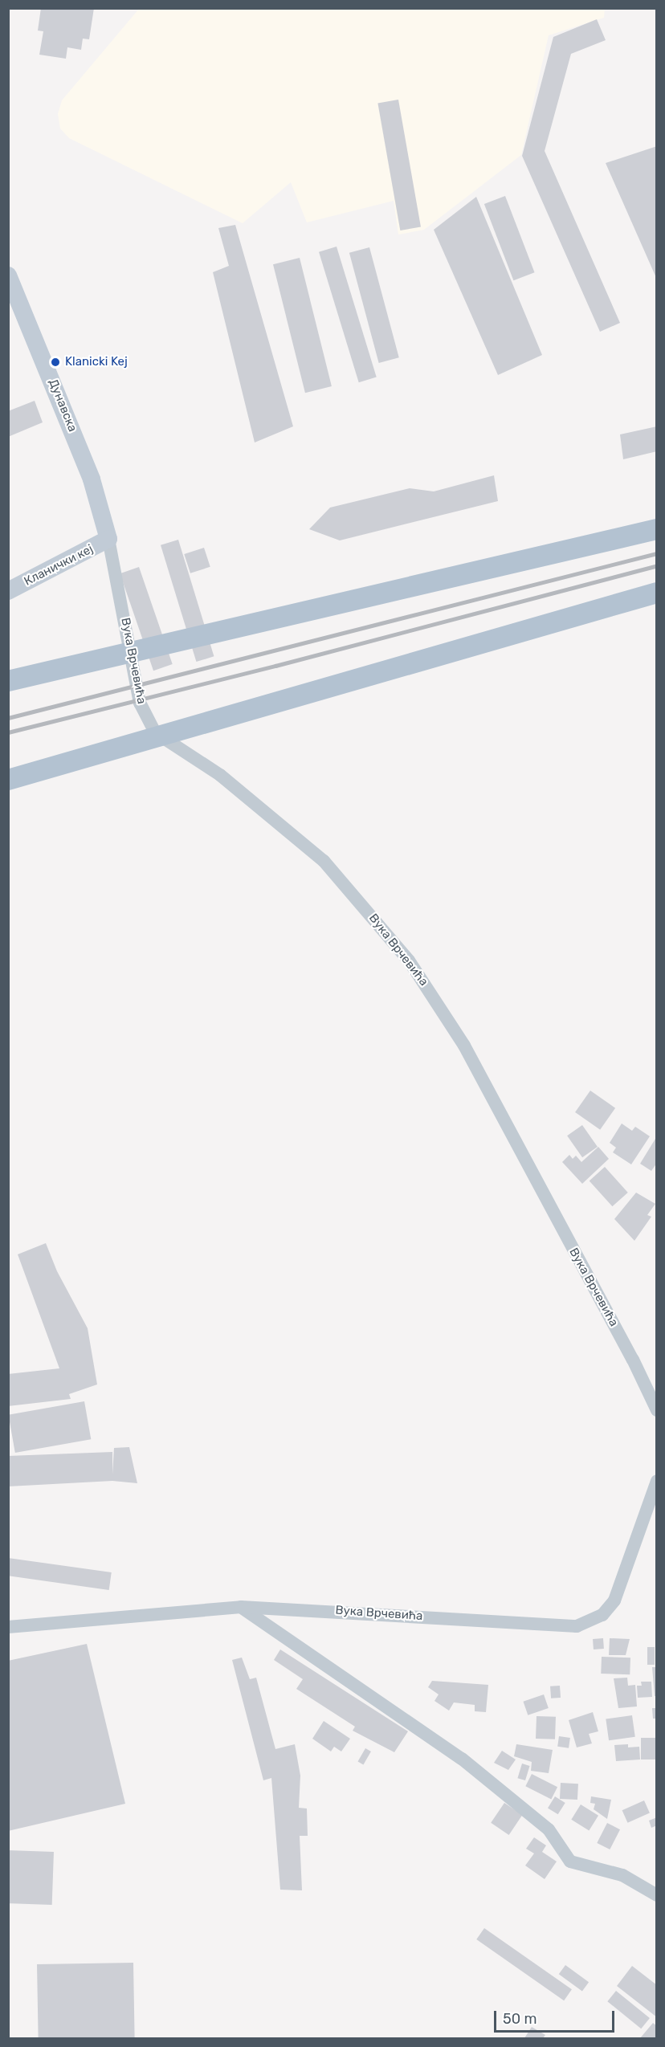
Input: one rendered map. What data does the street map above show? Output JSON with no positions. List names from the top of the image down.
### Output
{
  "streets": {
    "main road": ["Дунавска", "Кланички кеј"],
    "street": ["Вука Врчевића"]
  },
  "crossings": [
    ["Дунавска", "Кланички кеј"],
    ["Дунавска", "Вука Врчевића"],
    ["Кланички кеј", "Вука Врчевића"]
  ],
  "places": ["Klanicki Kej"],
  "scale_bar": "50 m"
}
